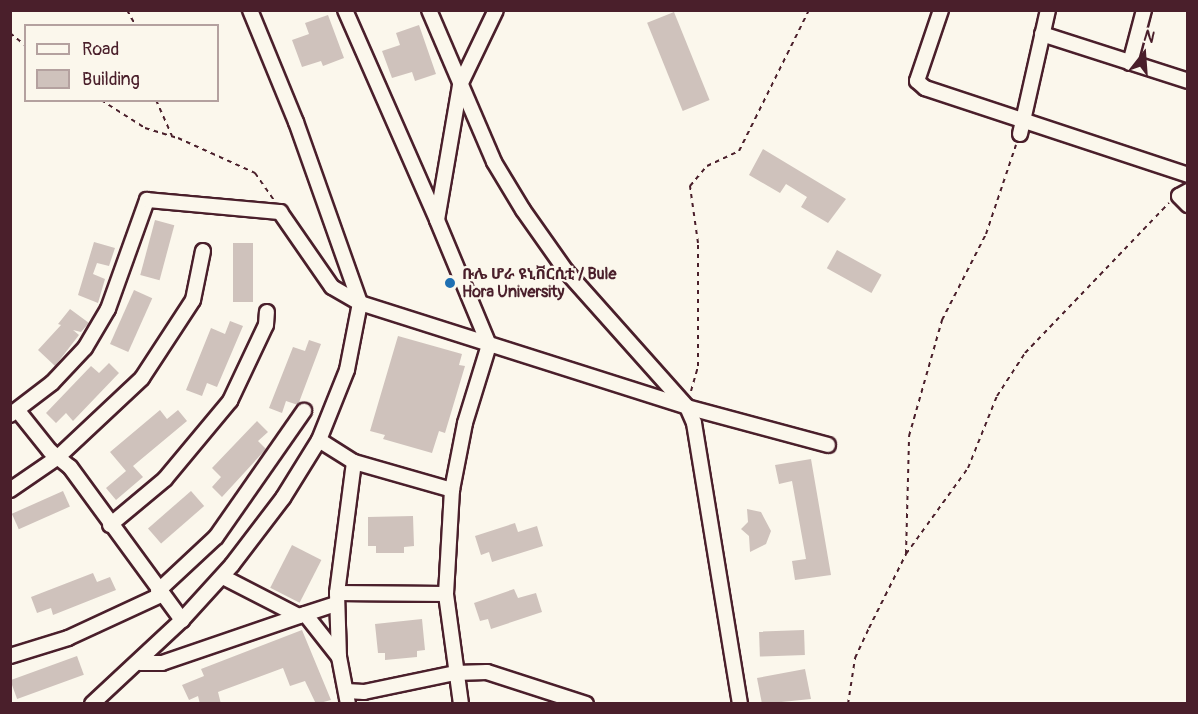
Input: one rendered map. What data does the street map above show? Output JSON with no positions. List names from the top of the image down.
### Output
{
  "places": ["ቡሌ ሆራ ዩኒቨርሲቲ / Bule Hora University"],
  "legend": ["Road", "Building"],
  "north": "top"
}
